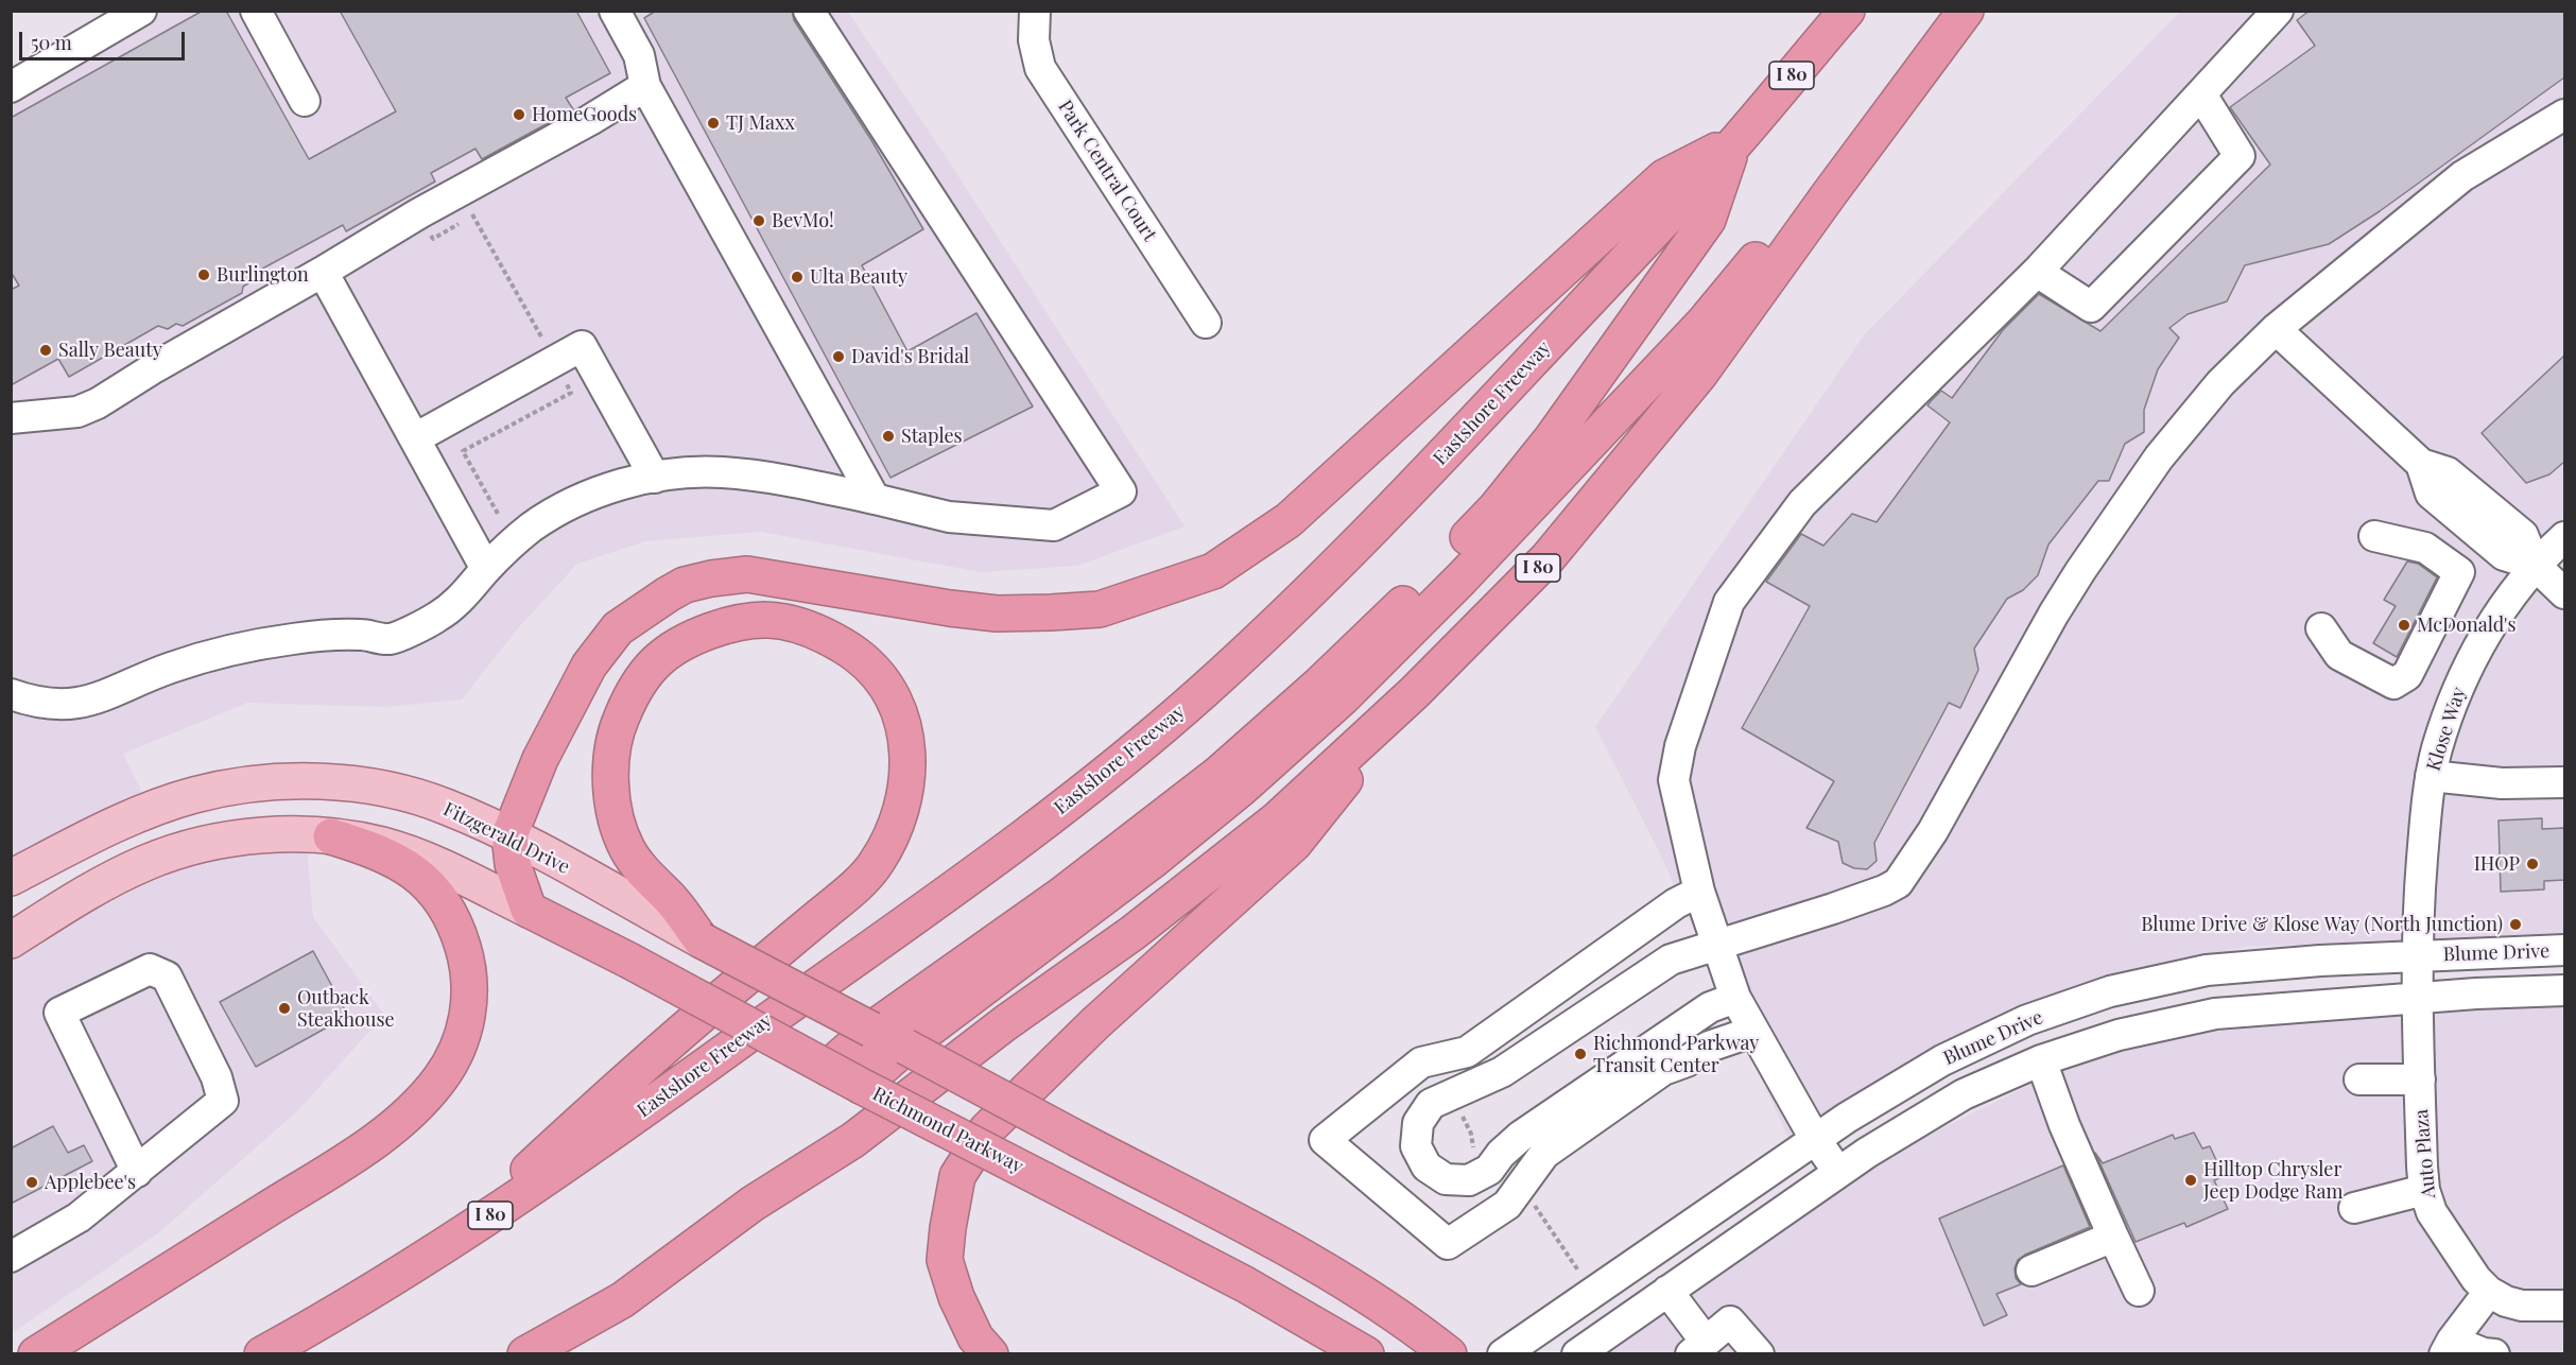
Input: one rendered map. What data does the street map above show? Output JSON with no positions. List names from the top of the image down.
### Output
{
  "streets": {
    "highway": ["I 80", "Eastshore Freeway", "Richmond Parkway"],
    "main road": ["Fitzgerald Drive"],
    "street": [
      "Park Central Court",
      "Klose Way",
      "Blume Drive",
      "Auto Plaza"
    ]
  },
  "crossings": [
    ["Klose Way", "Blume Drive"],
    ["Klose Way", "Auto Plaza"],
    ["Blume Drive", "Auto Plaza"]
  ],
  "places": [
    "HomeGoods",
    "TJ Maxx",
    "BevMo!",
    "Burlington",
    "Ulta Beauty",
    "Sally Beauty",
    "David's Bridal",
    "Staples",
    "McDonald's",
    "IHOP",
    "Blume Drive & Klose Way (North Junction)",
    "Outback Steakhouse",
    "Richmond Parkway Transit Center",
    "Hilltop Chrysler Jeep Dodge Ram",
    "Applebee's"
  ],
  "scale_bar": "50 m"
}
